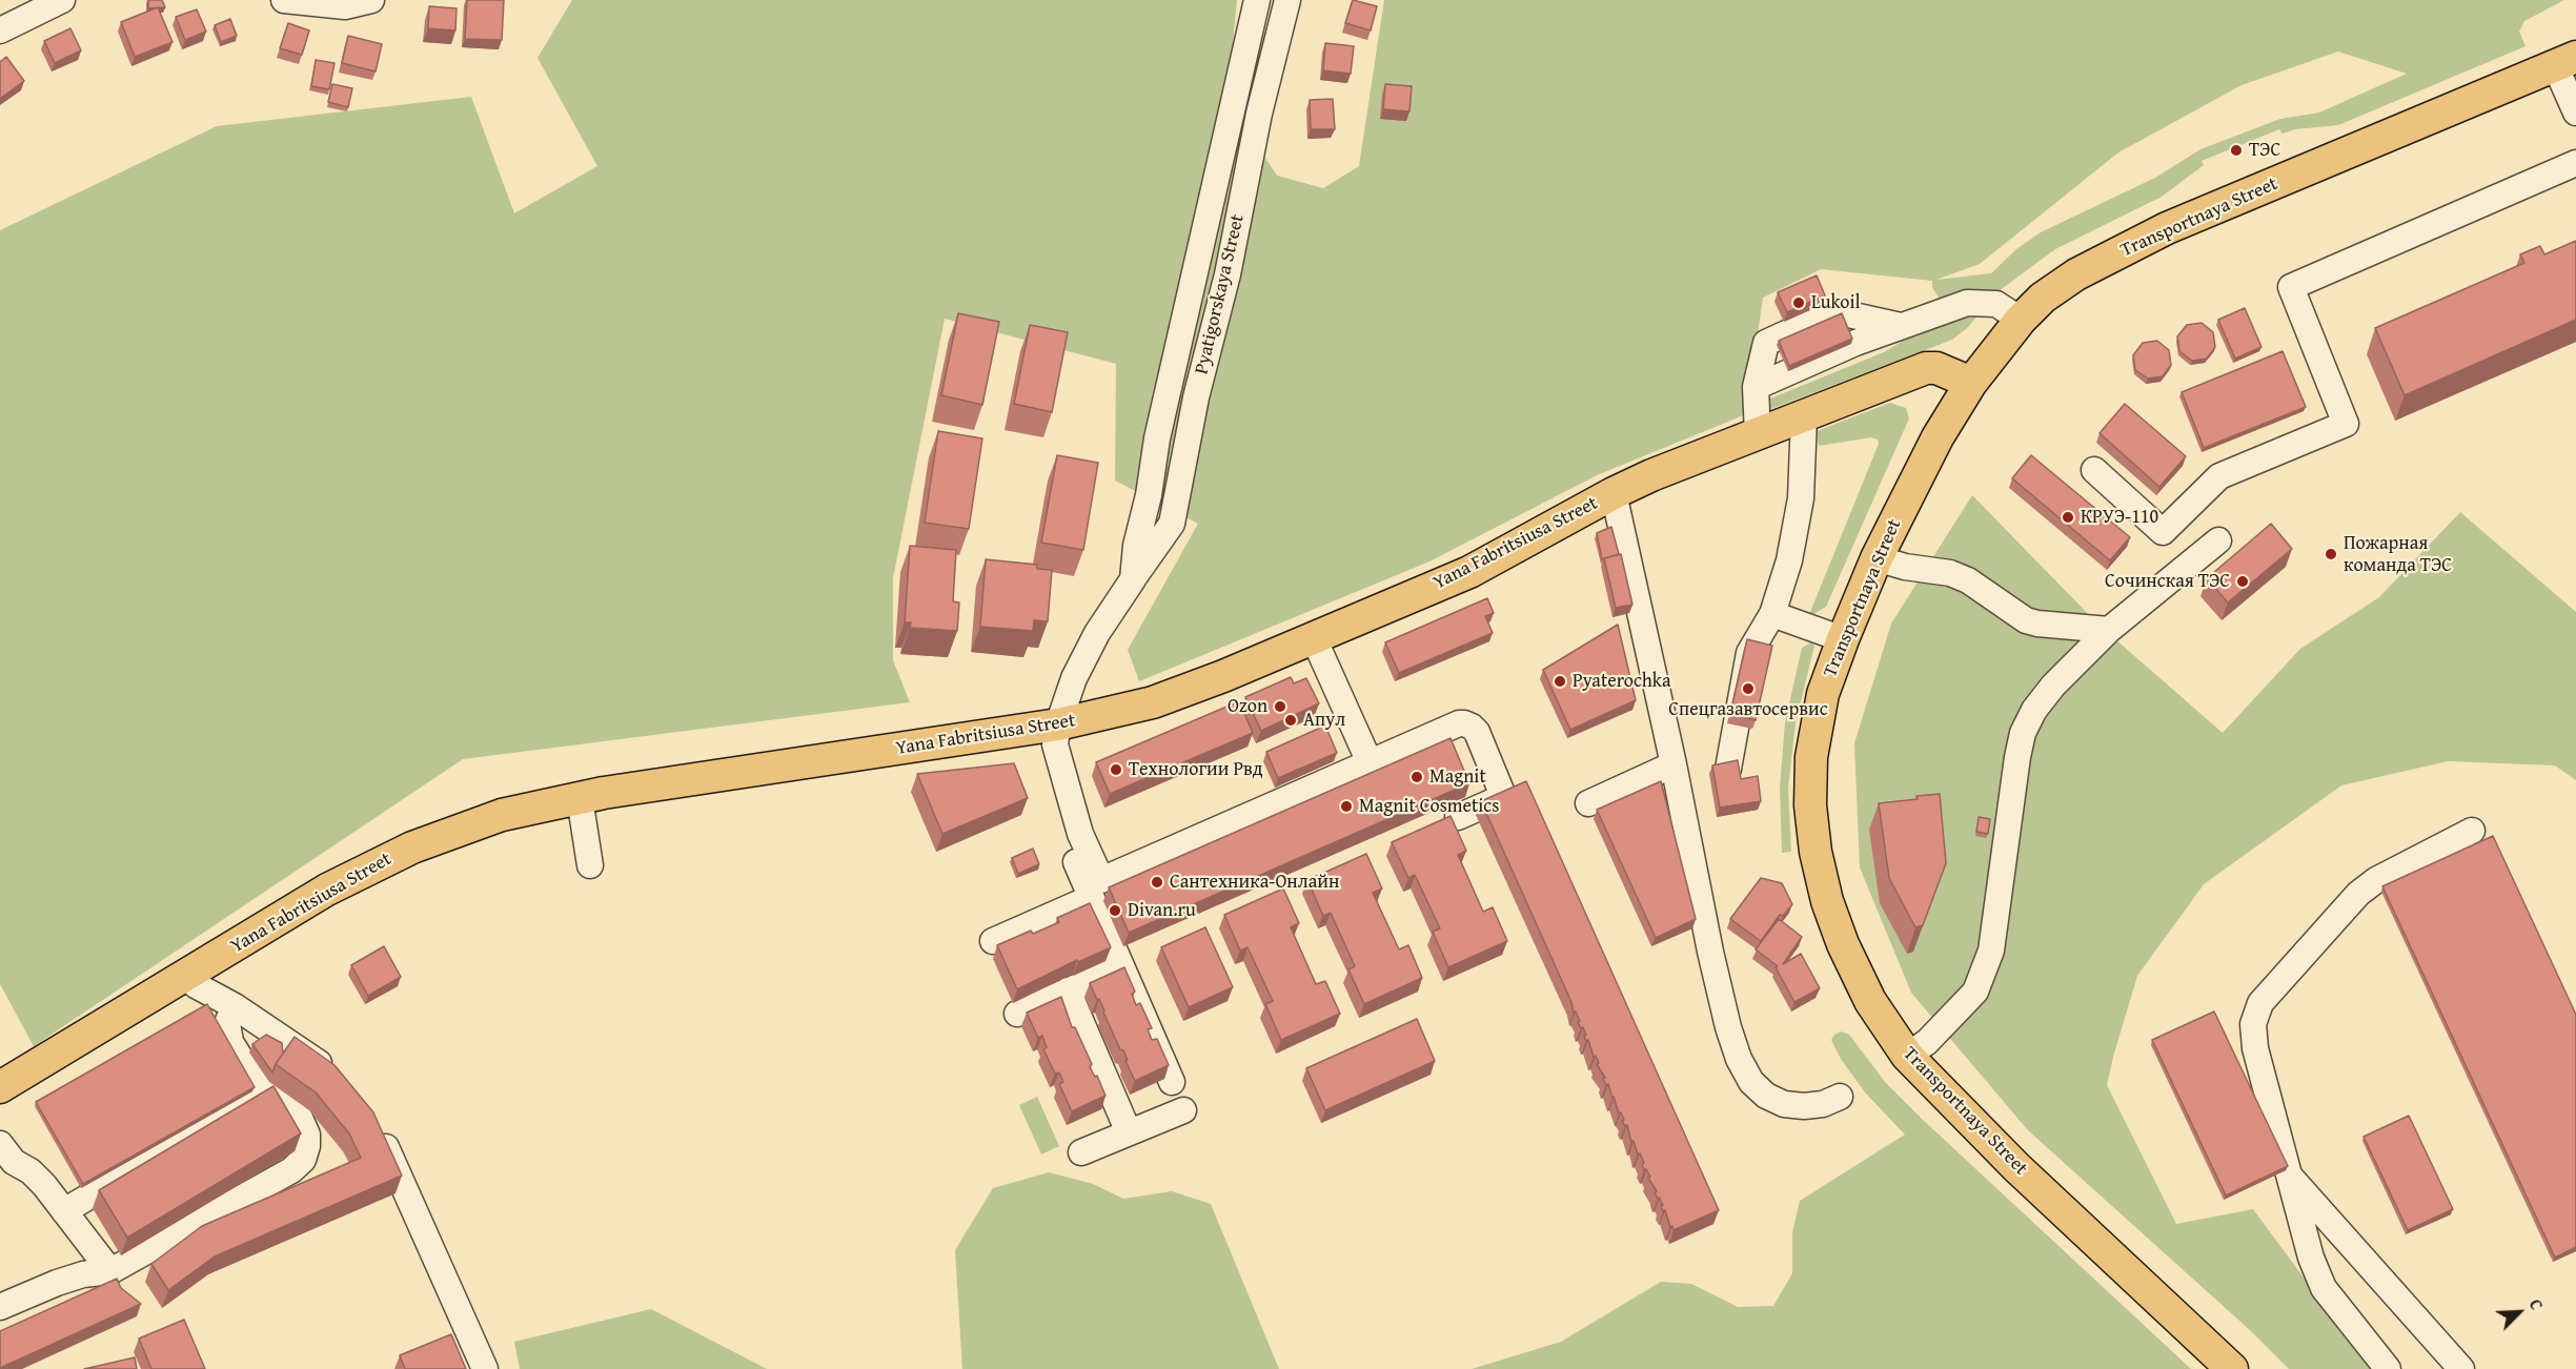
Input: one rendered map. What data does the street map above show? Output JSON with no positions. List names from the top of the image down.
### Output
{
  "streets": {
    "main road": ["Transportnaya Street", "Yana Fabritsiusa Street"],
    "street": ["Pyatigorskaya Street"]
  },
  "crossings": [
    ["Transportnaya Street", "Yana Fabritsiusa Street"],
    ["Pyatigorskaya Street", "Yana Fabritsiusa Street"]
  ],
  "places": [
    "ТЭС",
    "Lukoil",
    "КРУЭ-110",
    "Пожарная команда ТЭС",
    "Сочинская ТЭС",
    "Pyaterochka",
    "Спецгазавтосервис",
    "Ozon",
    "Апул",
    "Технологии Рвд",
    "Magnit",
    "Magnit Cosmetics",
    "Сантехника-Онлайн",
    "Divan.ru"
  ],
  "north": "top right"
}
